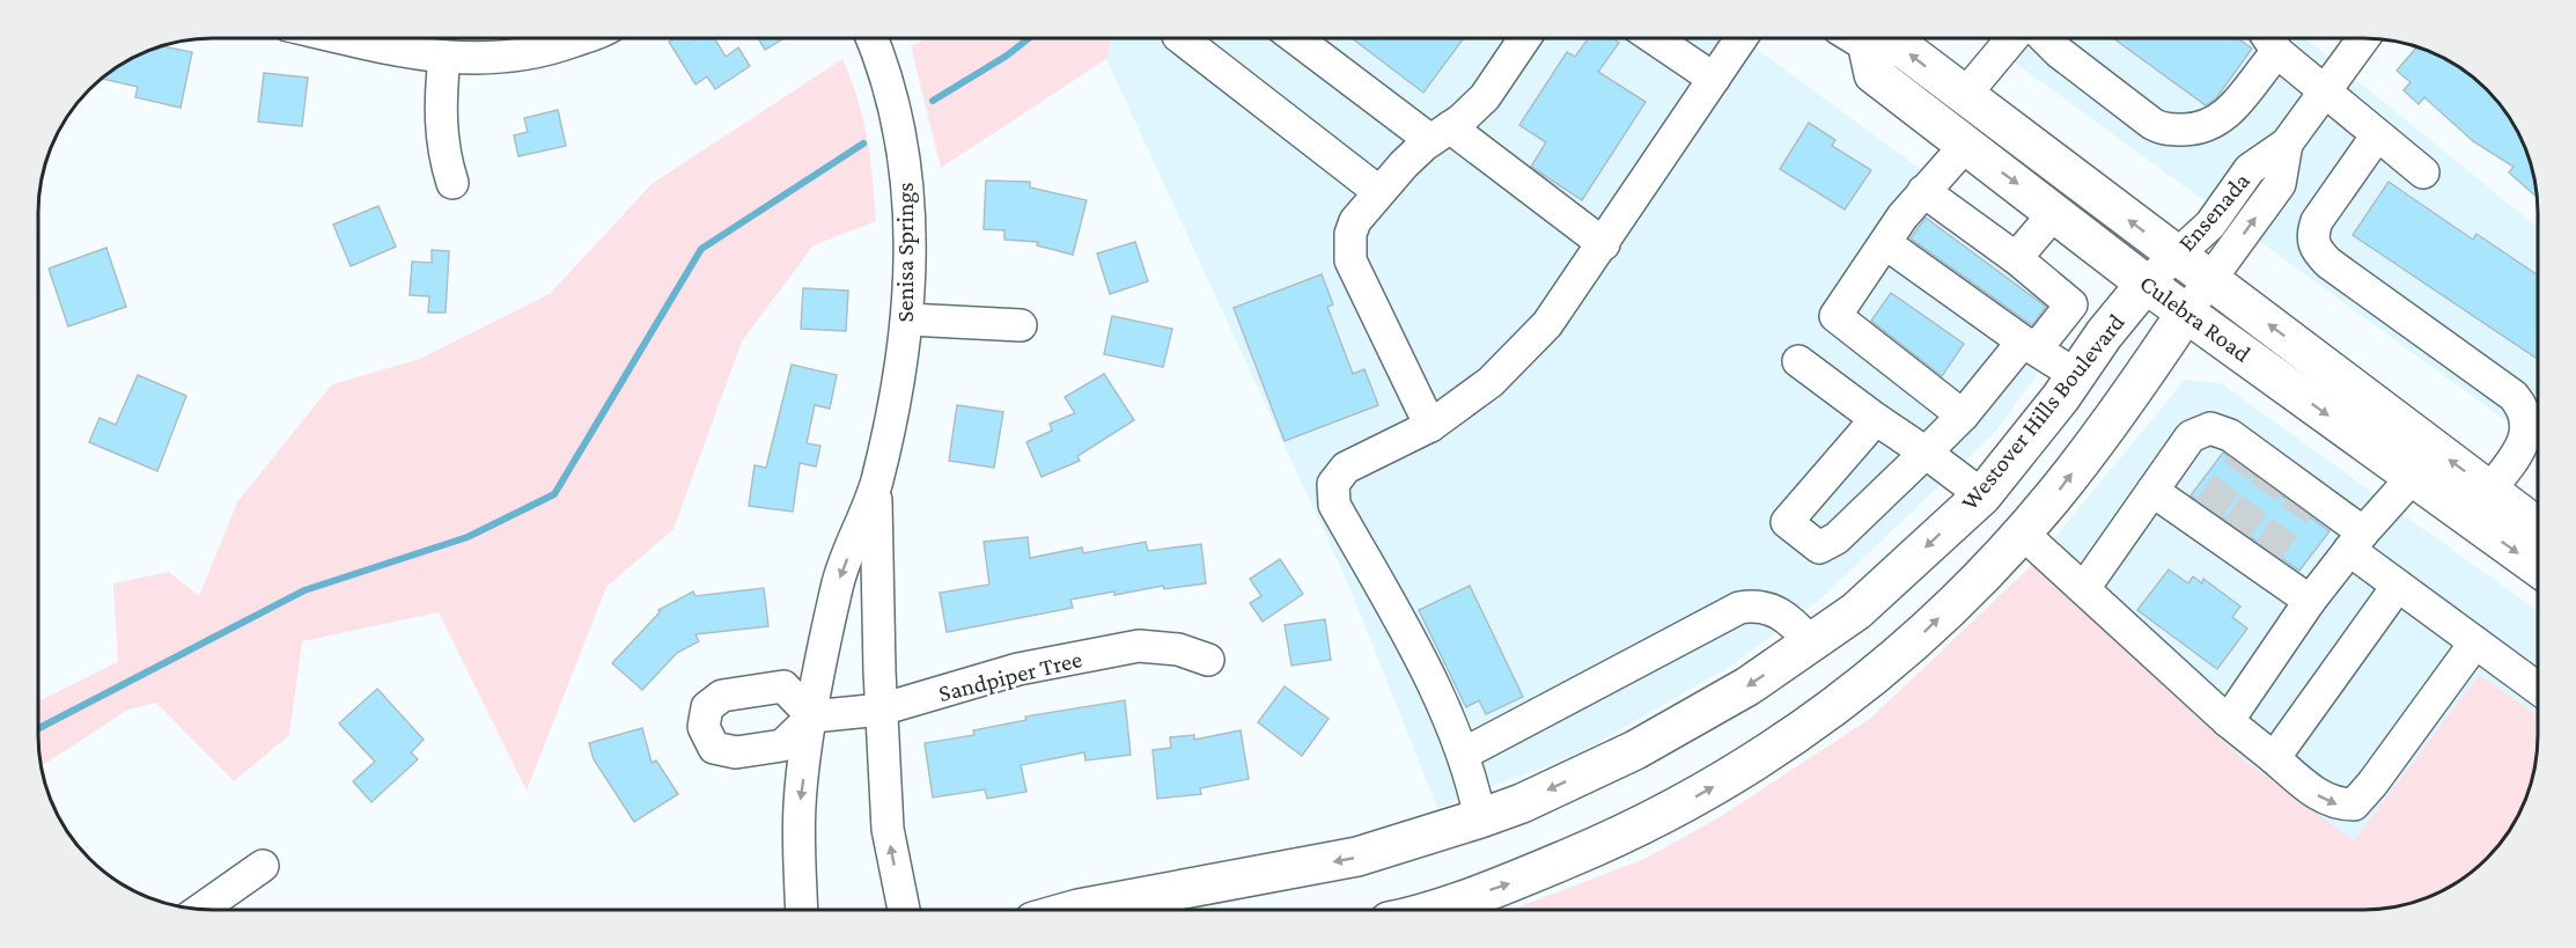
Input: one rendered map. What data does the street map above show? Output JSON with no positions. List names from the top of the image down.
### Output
{
  "streets": {
    "main road": ["Culebra Road", "Westover Hills Boulevard"],
    "street": ["Ensenada", "Senisa Springs", "Sandpiper Tree"]
  },
  "crossings": [
    ["Ensenada", "Culebra Road"],
    ["Ensenada", "Westover Hills Boulevard"],
    ["Senisa Springs", "Sandpiper Tree"],
    ["Culebra Road", "Westover Hills Boulevard"]
  ]
}
